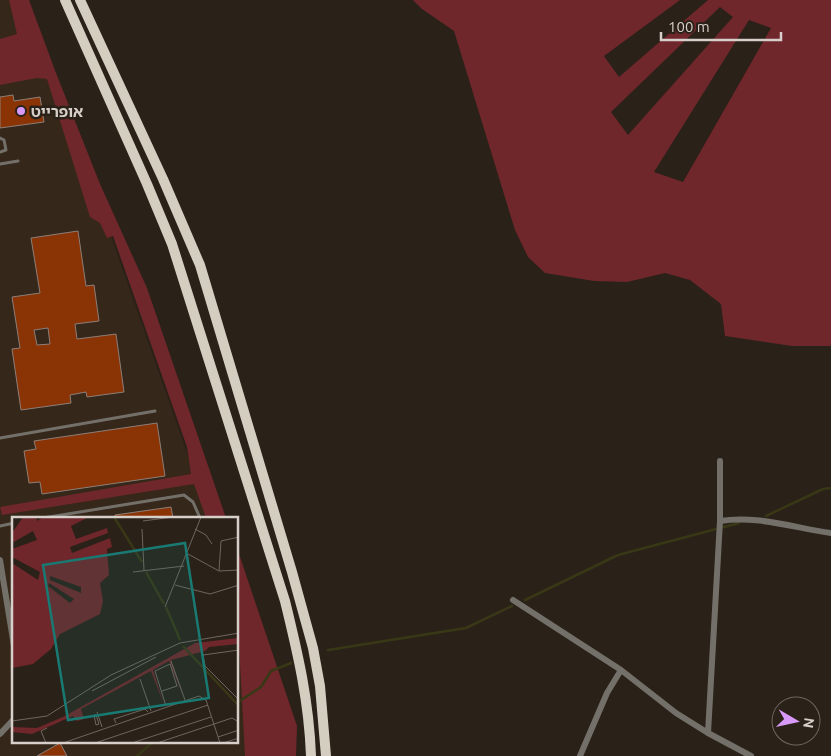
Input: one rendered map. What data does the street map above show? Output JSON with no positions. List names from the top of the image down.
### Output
{
  "places": ["אופרייט"],
  "scale_bar": "100 m",
  "north": "right"
}
